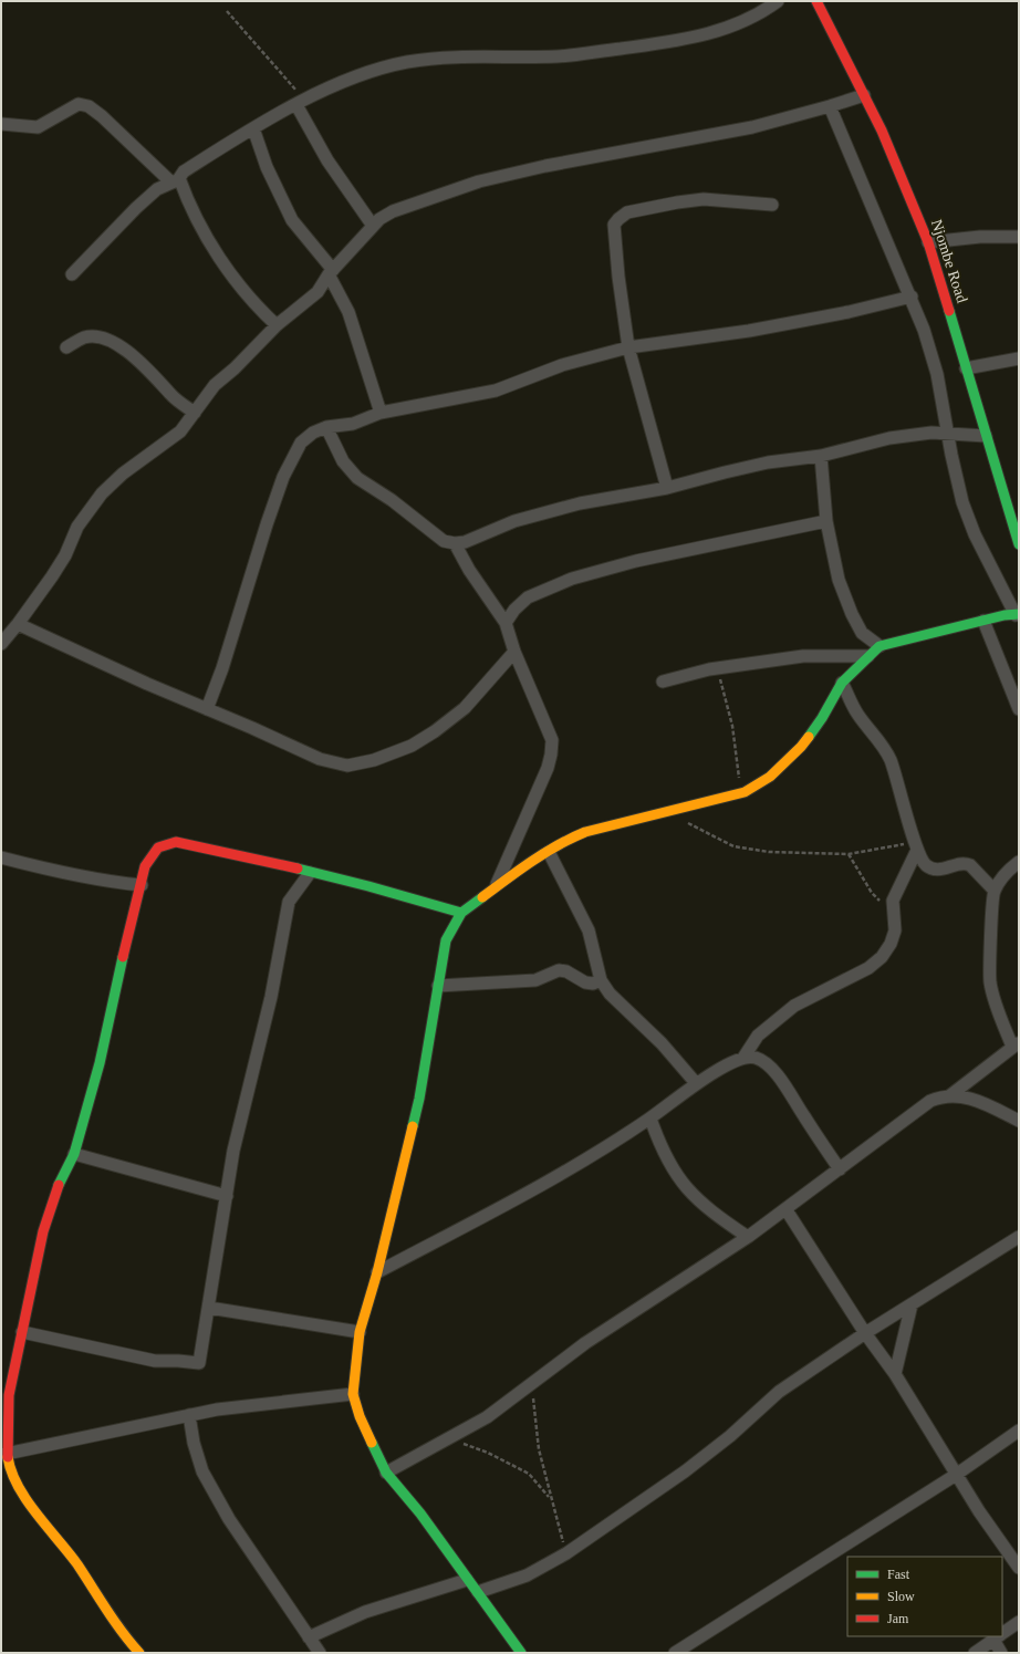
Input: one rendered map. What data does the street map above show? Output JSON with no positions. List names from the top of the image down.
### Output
{
  "streets": {
    "main road": ["Njombe Road"]
  },
  "legend": ["Fast", "Slow", "Jam"]
}
